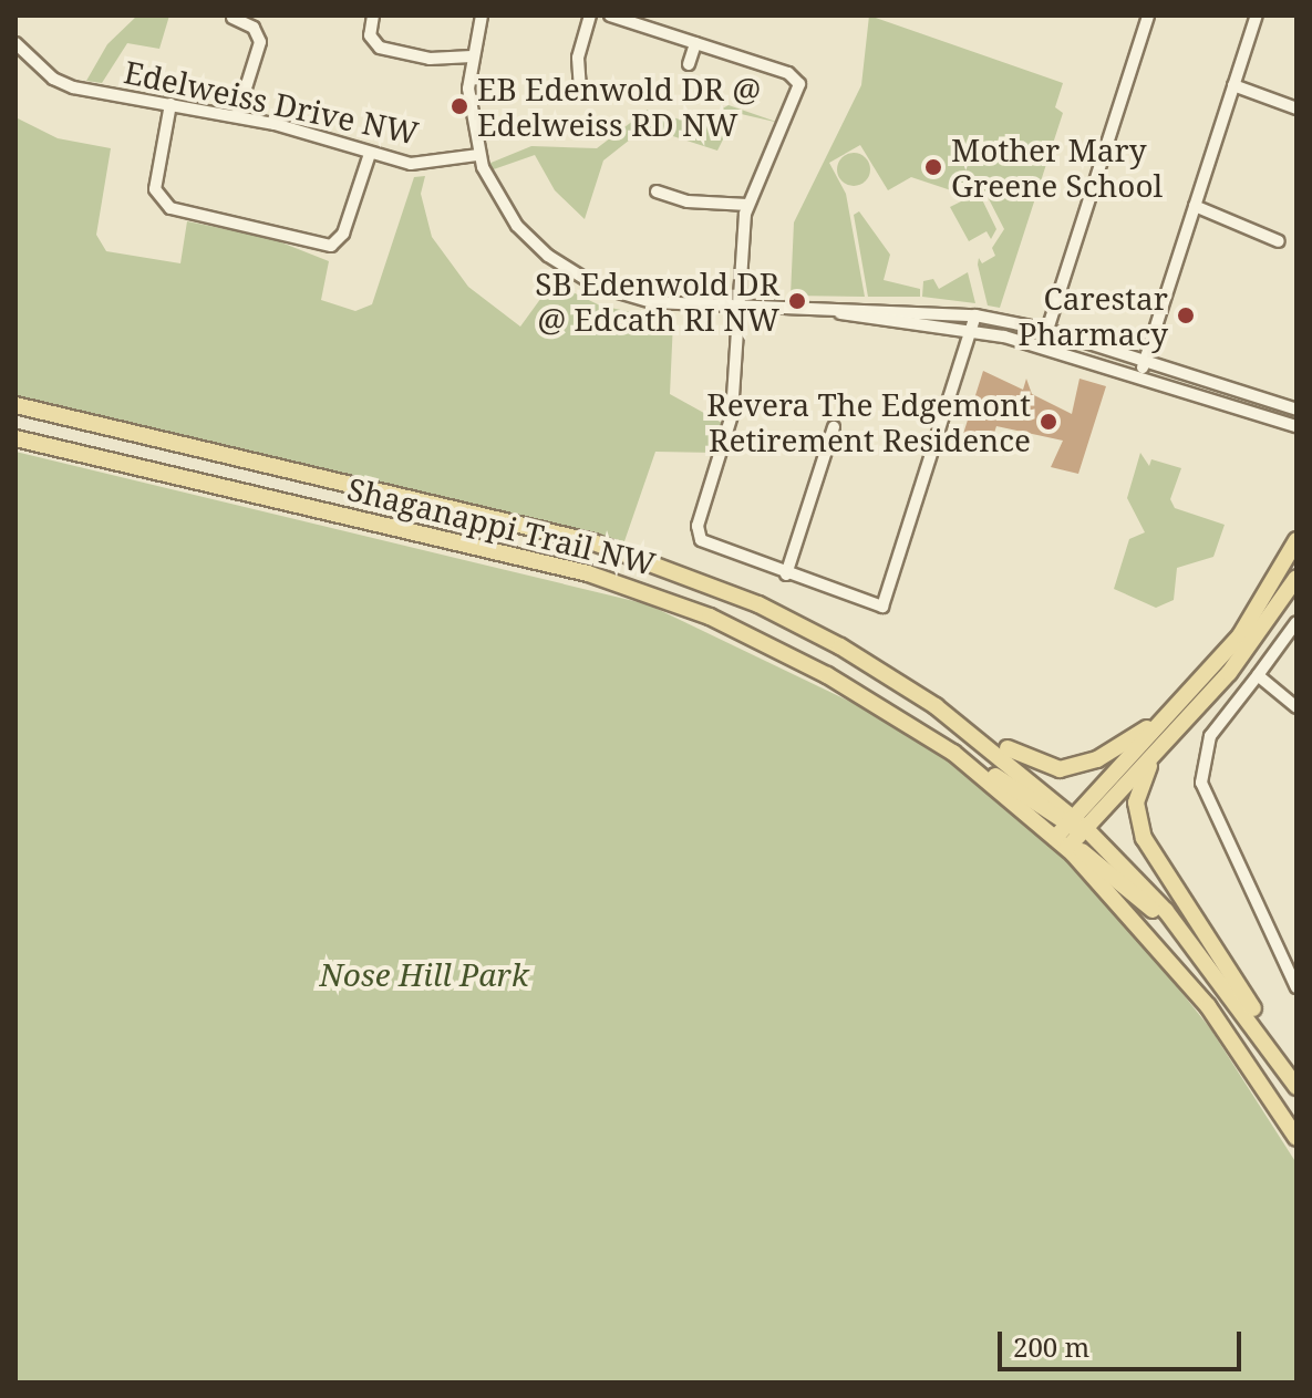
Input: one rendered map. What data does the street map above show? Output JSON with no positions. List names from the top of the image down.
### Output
{
  "streets": {
    "main road": ["Shaganappi Trail NW"],
    "street": ["Edelweiss Drive NW"]
  },
  "parks": ["Nose Hill Park"],
  "places": [
    "EB Edenwold DR @ Edelweiss RD NW",
    "Mother Mary Greene School",
    "SB Edenwold DR @ Edcath RI NW",
    "Carestar Pharmacy",
    "Revera The Edgemont Retirement Residence"
  ],
  "scale_bar": "200 m"
}
